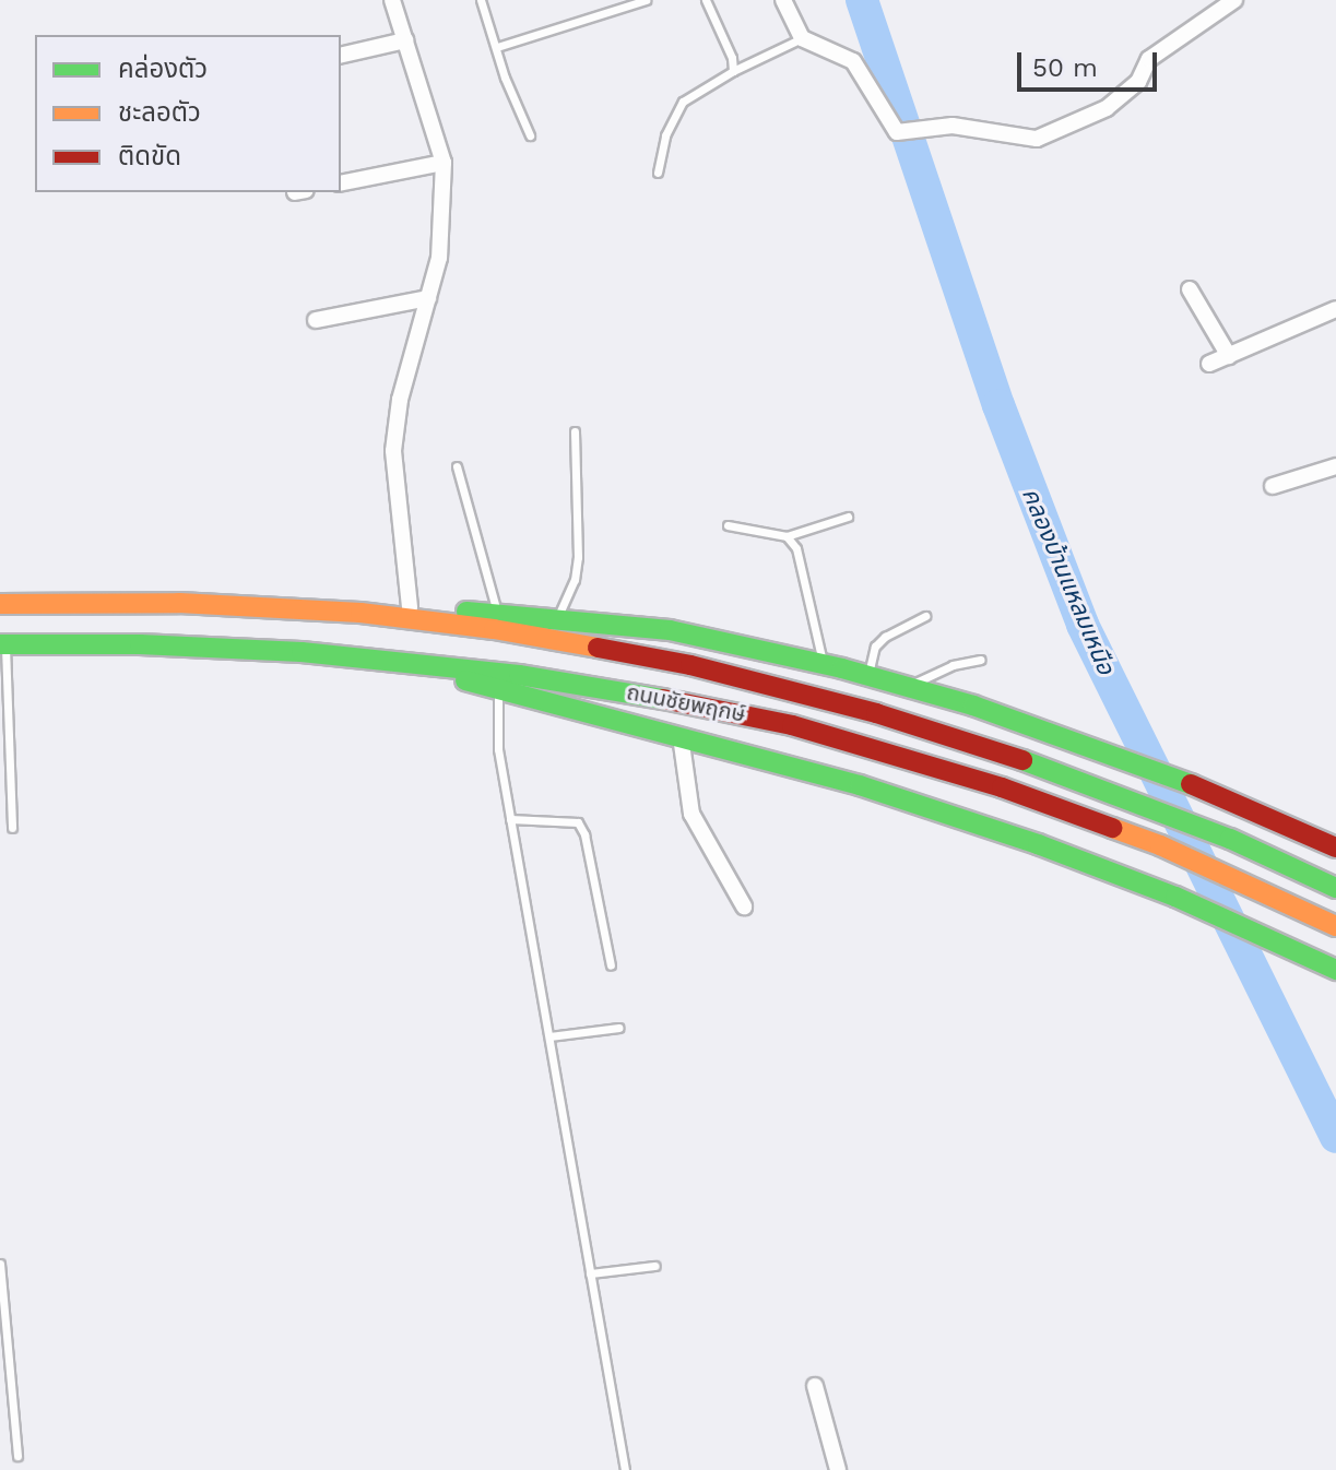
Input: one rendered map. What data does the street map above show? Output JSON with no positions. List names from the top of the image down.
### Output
{
  "streets": {
    "main road": ["ถนนชัยพฤกษ์"]
  },
  "water": ["คลองบ้านแหลมเหนือ"],
  "legend": ["คล่องตัว", "ชะลอตัว", "ติดขัด"],
  "scale_bar": "50 m"
}
